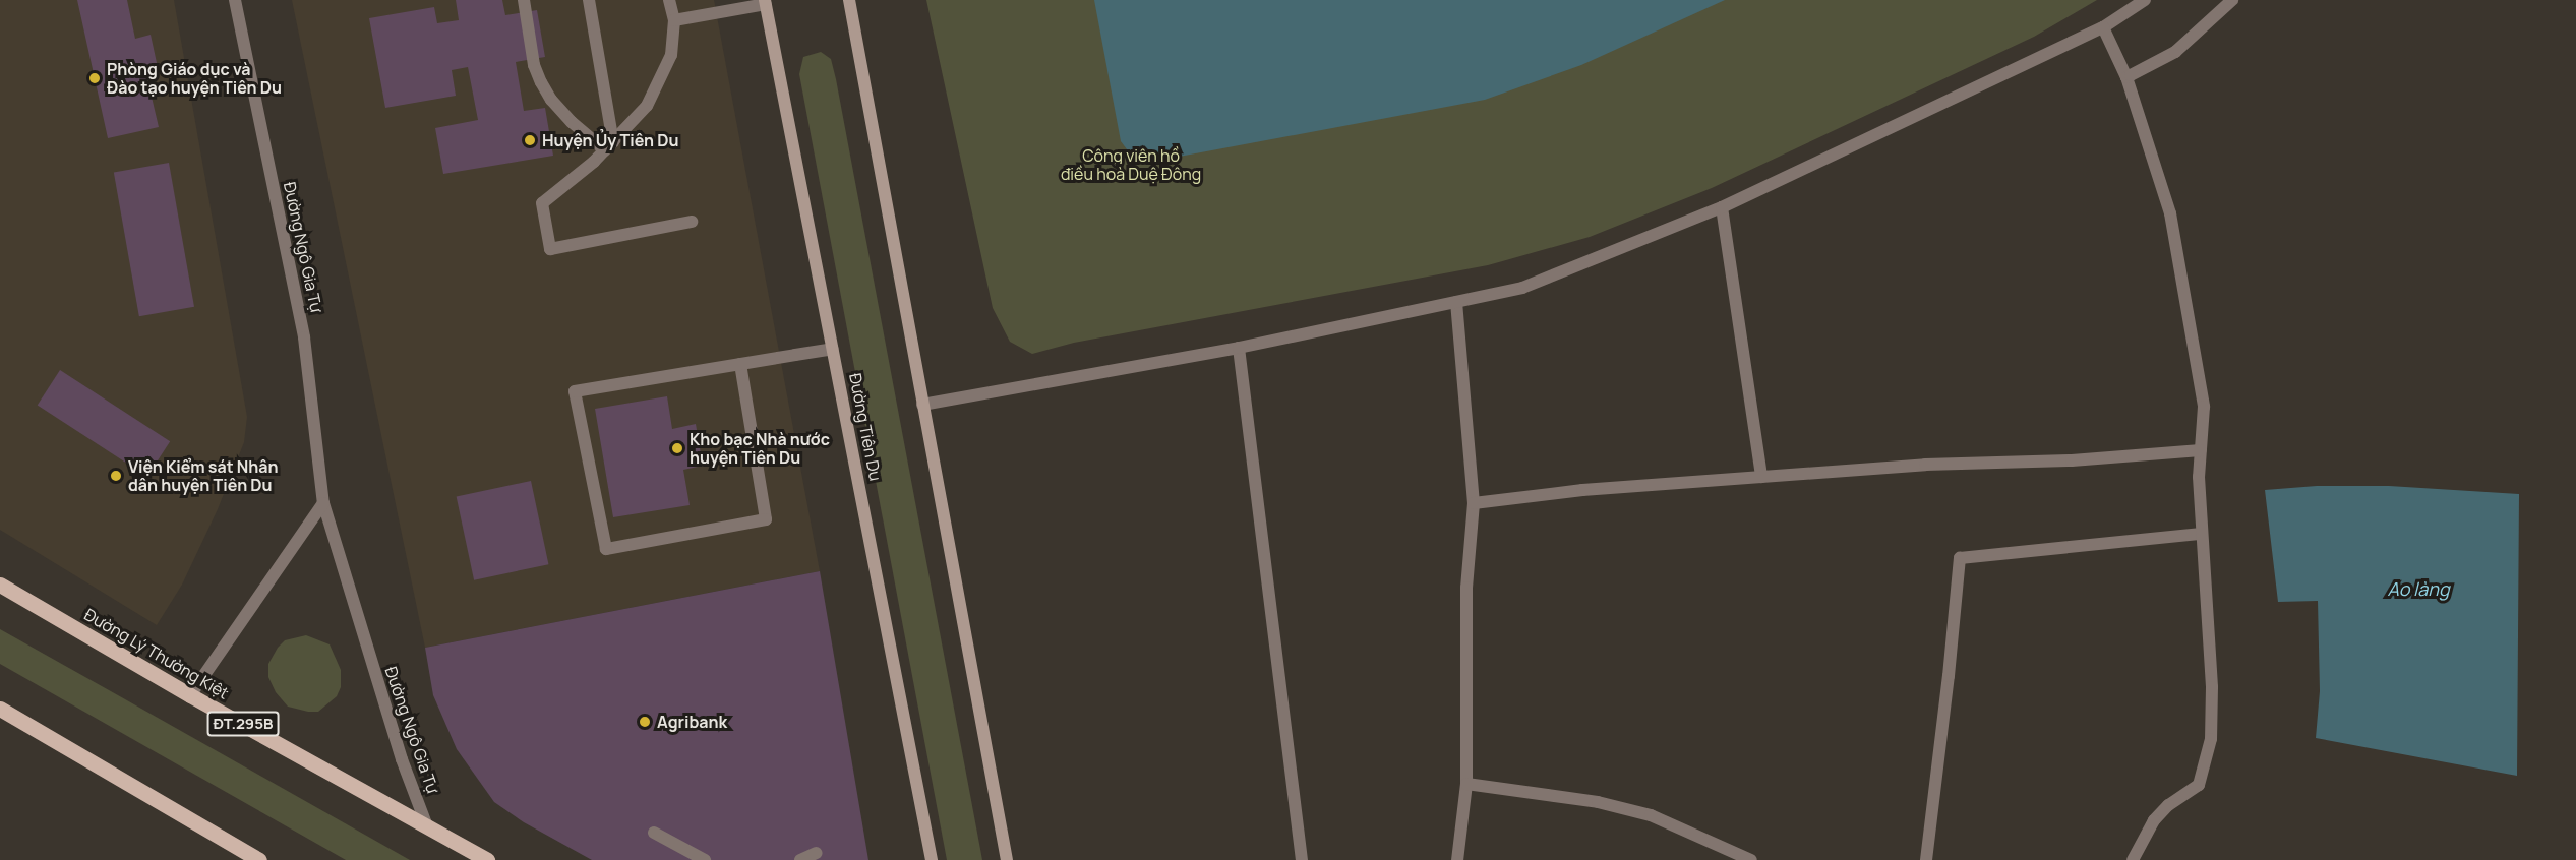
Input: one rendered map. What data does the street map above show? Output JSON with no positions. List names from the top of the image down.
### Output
{
  "streets": {
    "main road": ["Đường Tiên Du", "Đường Lý Thường Kiệt", "ĐT.295B"],
    "street": ["Đường Ngô Gia Tự"]
  },
  "crossings": [
    ["Đường Ngô Gia Tự", "Đường Lý Thường Kiệt"]
  ],
  "water": ["Ao làng"],
  "parks": ["Công viên hồ điều hoà Duệ Đông"],
  "places": [
    "Phòng Giáo dục và Đào tạo huyện Tiên Du",
    "Huyện Ủy Tiên Du",
    "Kho bạc Nhà nước huyện Tiên Du",
    "Viện Kiểm sát Nhân dân huyện Tiên Du",
    "Agribank"
  ]
}
